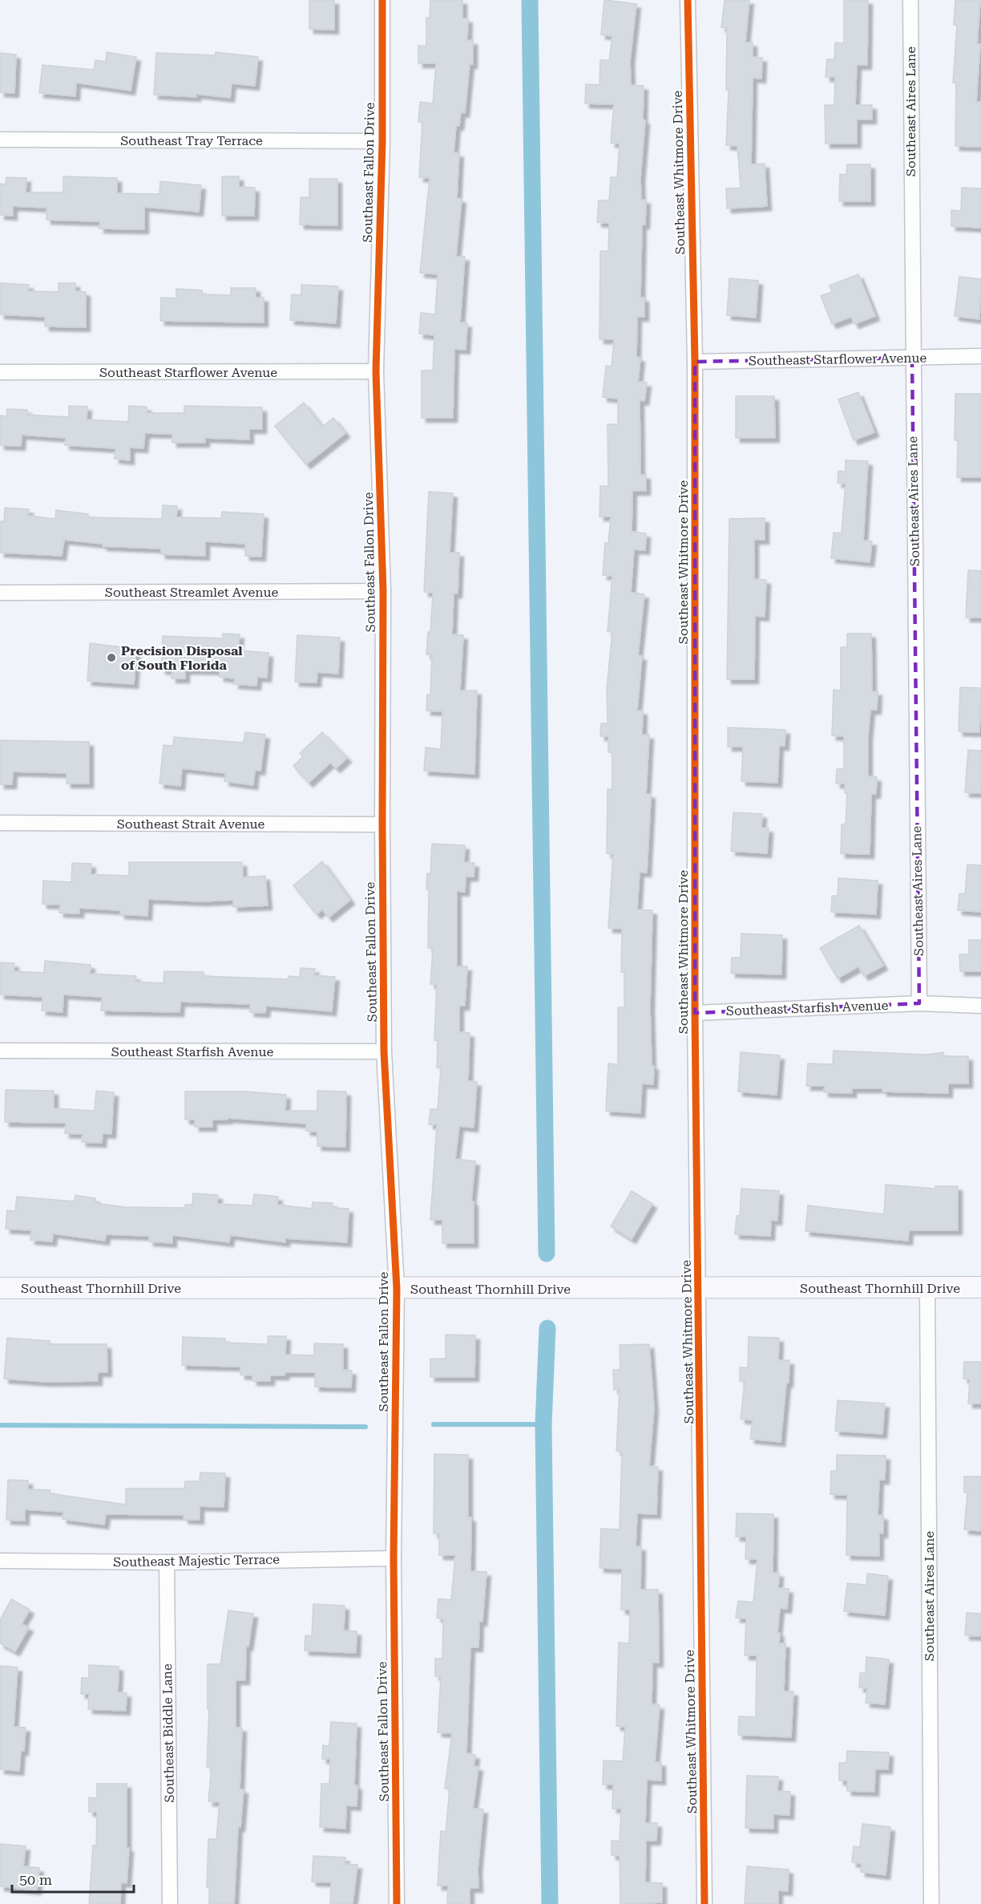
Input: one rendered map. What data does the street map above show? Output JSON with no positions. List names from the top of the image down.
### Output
{
  "streets": {
    "street": [
      "Southeast Aires Lane",
      "Southeast Tray Terrace",
      "Southeast Fallon Drive",
      "Southeast Whitmore Drive",
      "Southeast Starflower Avenue",
      "Southeast Streamlet Avenue",
      "Southeast Strait Avenue",
      "Southeast Starfish Avenue",
      "Southeast Thornhill Drive",
      "Southeast Majestic Terrace",
      "Southeast Biddle Lane"
    ]
  },
  "crossings": [
    ["Southeast Aires Lane", "Southeast Starflower Avenue"],
    ["Southeast Aires Lane", "Southeast Starfish Avenue"],
    ["Southeast Aires Lane", "Southeast Thornhill Drive"],
    ["Southeast Tray Terrace", "Southeast Fallon Drive"],
    ["Southeast Fallon Drive", "Southeast Starflower Avenue"],
    ["Southeast Fallon Drive", "Southeast Streamlet Avenue"],
    ["Southeast Fallon Drive", "Southeast Strait Avenue"],
    ["Southeast Fallon Drive", "Southeast Starfish Avenue"],
    ["Southeast Fallon Drive", "Southeast Thornhill Drive"],
    ["Southeast Fallon Drive", "Southeast Majestic Terrace"],
    ["Southeast Whitmore Drive", "Southeast Starflower Avenue"],
    ["Southeast Whitmore Drive", "Southeast Starfish Avenue"],
    ["Southeast Whitmore Drive", "Southeast Thornhill Drive"],
    ["Southeast Majestic Terrace", "Southeast Biddle Lane"]
  ],
  "places": ["Precision Disposal of South Florida"],
  "scale_bar": "50 m"
}
